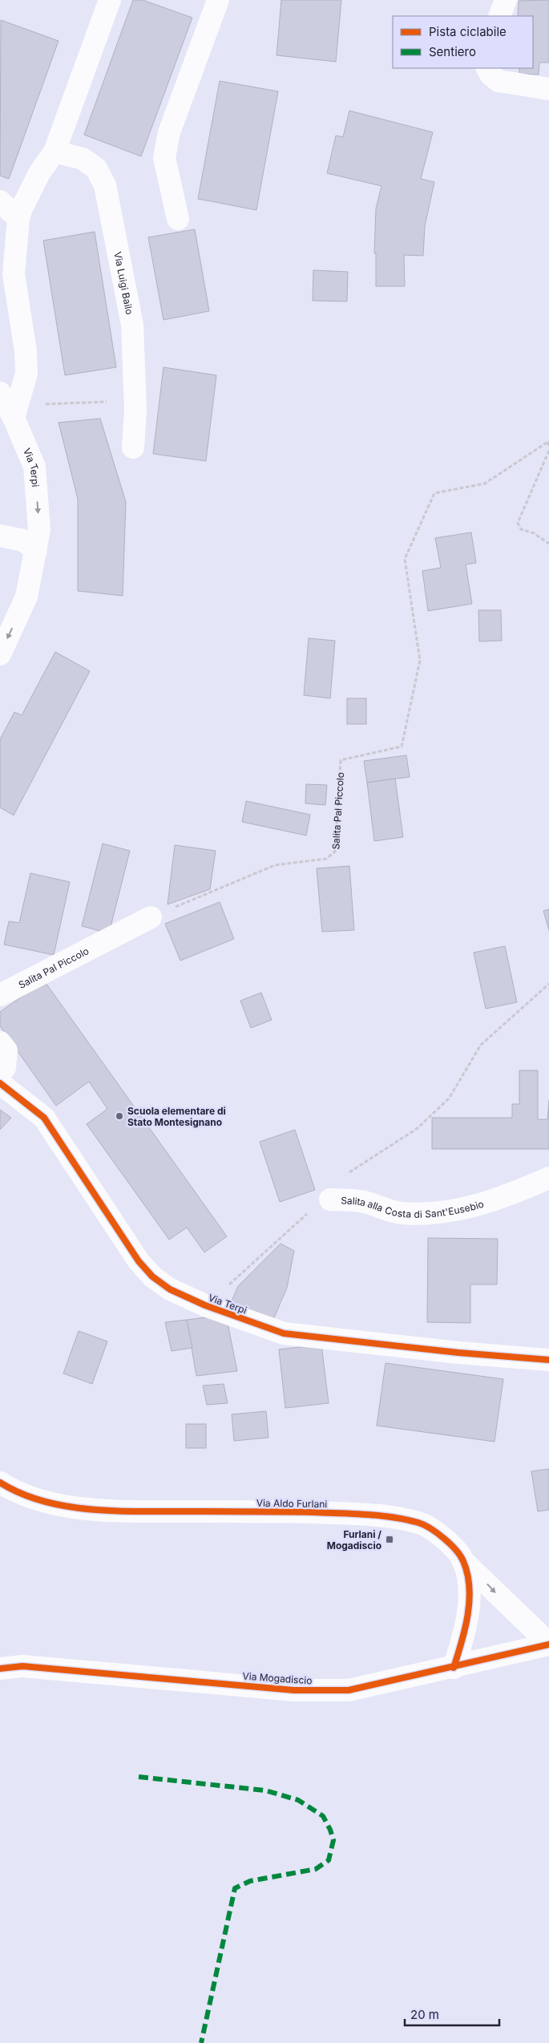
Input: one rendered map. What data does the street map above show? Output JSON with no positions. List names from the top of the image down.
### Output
{
  "streets": {
    "street": [
      "Via Luigi Bailo",
      "Via Terpi",
      "Salita Pal Piccolo",
      "Salita alla Costa di Sant'Eusebio",
      "Via Aldo Furlani",
      "Via Mogadiscio"
    ]
  },
  "crossings": [
    ["Via Aldo Furlani", "Via Mogadiscio"]
  ],
  "places": {
    "other": ["Scuola elementare di Stato Montesignano"],
    "transit": ["Furlani / Mogadiscio"]
  },
  "legend": ["Pista ciclabile", "Sentiero"],
  "scale_bar": "20 m"
}
